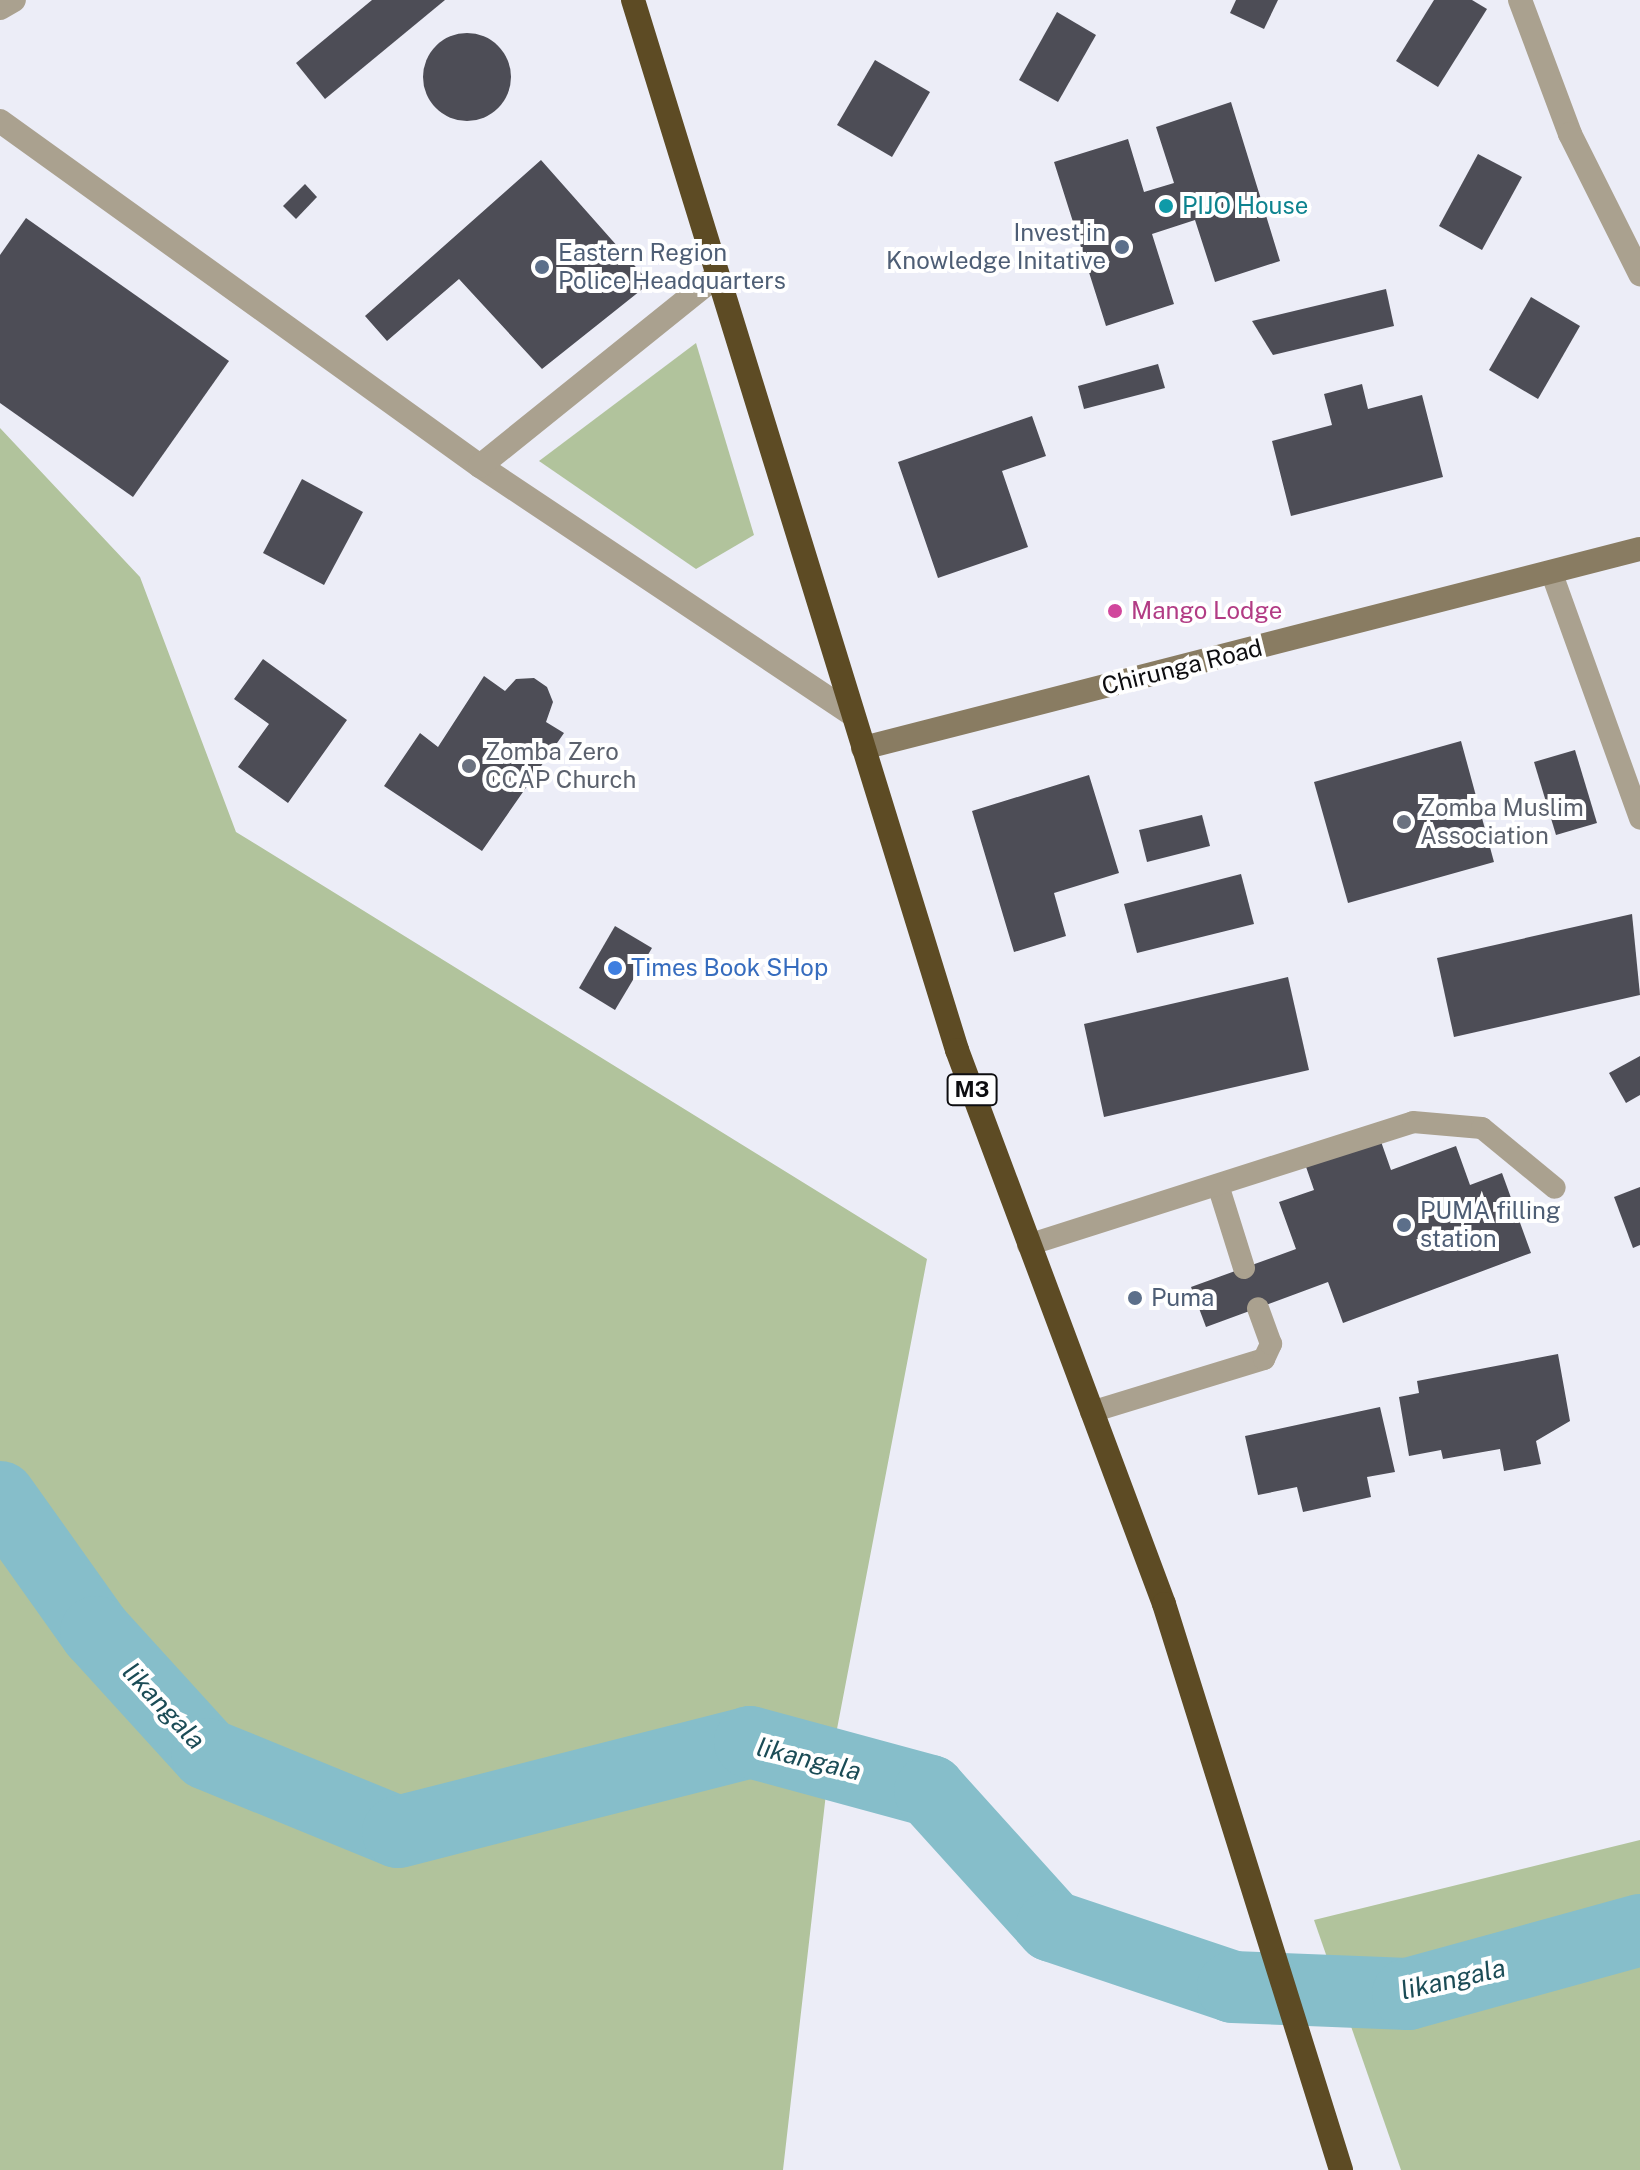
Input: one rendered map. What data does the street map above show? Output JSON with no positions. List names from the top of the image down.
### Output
{
  "streets": {
    "highway": ["M3"],
    "street": ["Chirunga Road"]
  },
  "crossings": [
    ["Chirunga Road", "M3"]
  ],
  "water": ["likangala"],
  "places": [
    "PIJO House",
    "Invest in Knowledge Initative",
    "Eastern Region Police Headquarters",
    "Mango Lodge",
    "Zomba Zero CCAP Church",
    "Zomba Muslim Association",
    "Times Book SHop",
    "PUMA filling station",
    "Puma"
  ]
}
